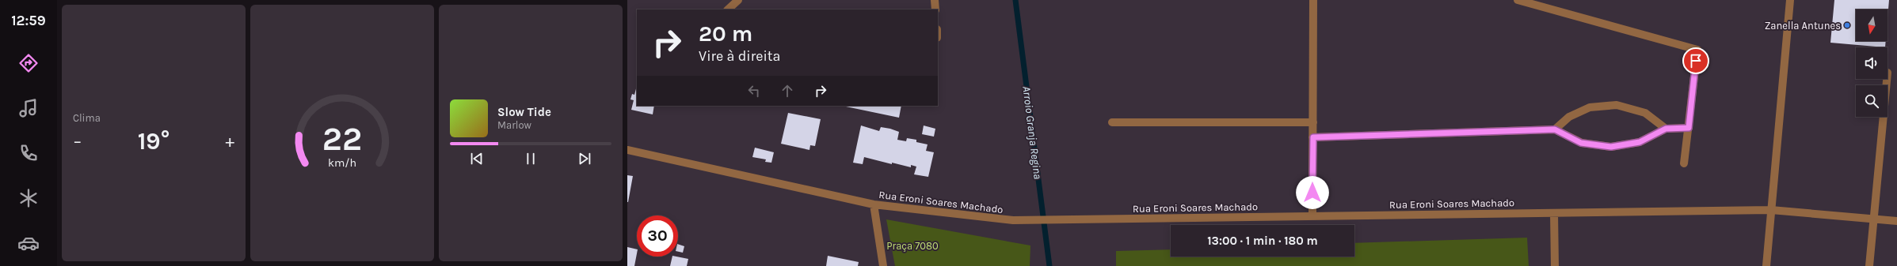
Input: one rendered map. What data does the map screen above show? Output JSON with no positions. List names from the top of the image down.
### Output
{
  "streets": {
    "street": ["Rua Eroni Soares Machado"]
  },
  "water": ["Arroio Granja Regina"],
  "parks": ["Praça 7080"],
  "places": ["Zanella Antunes"],
  "north": "bottom",
  "page": {
    "tabs": "12:59",
    "tile": "Clima",
    "turn": ["20 m", "Vire à direita"],
    "song": ["Slow Tide", "Marlow"],
    "heat": ["−", "19°", "+"],
    "limit": "30",
    "trip": "13:00 · 1 min · 180 m",
    "gauge": ["22", "km/h"]
  }
}
